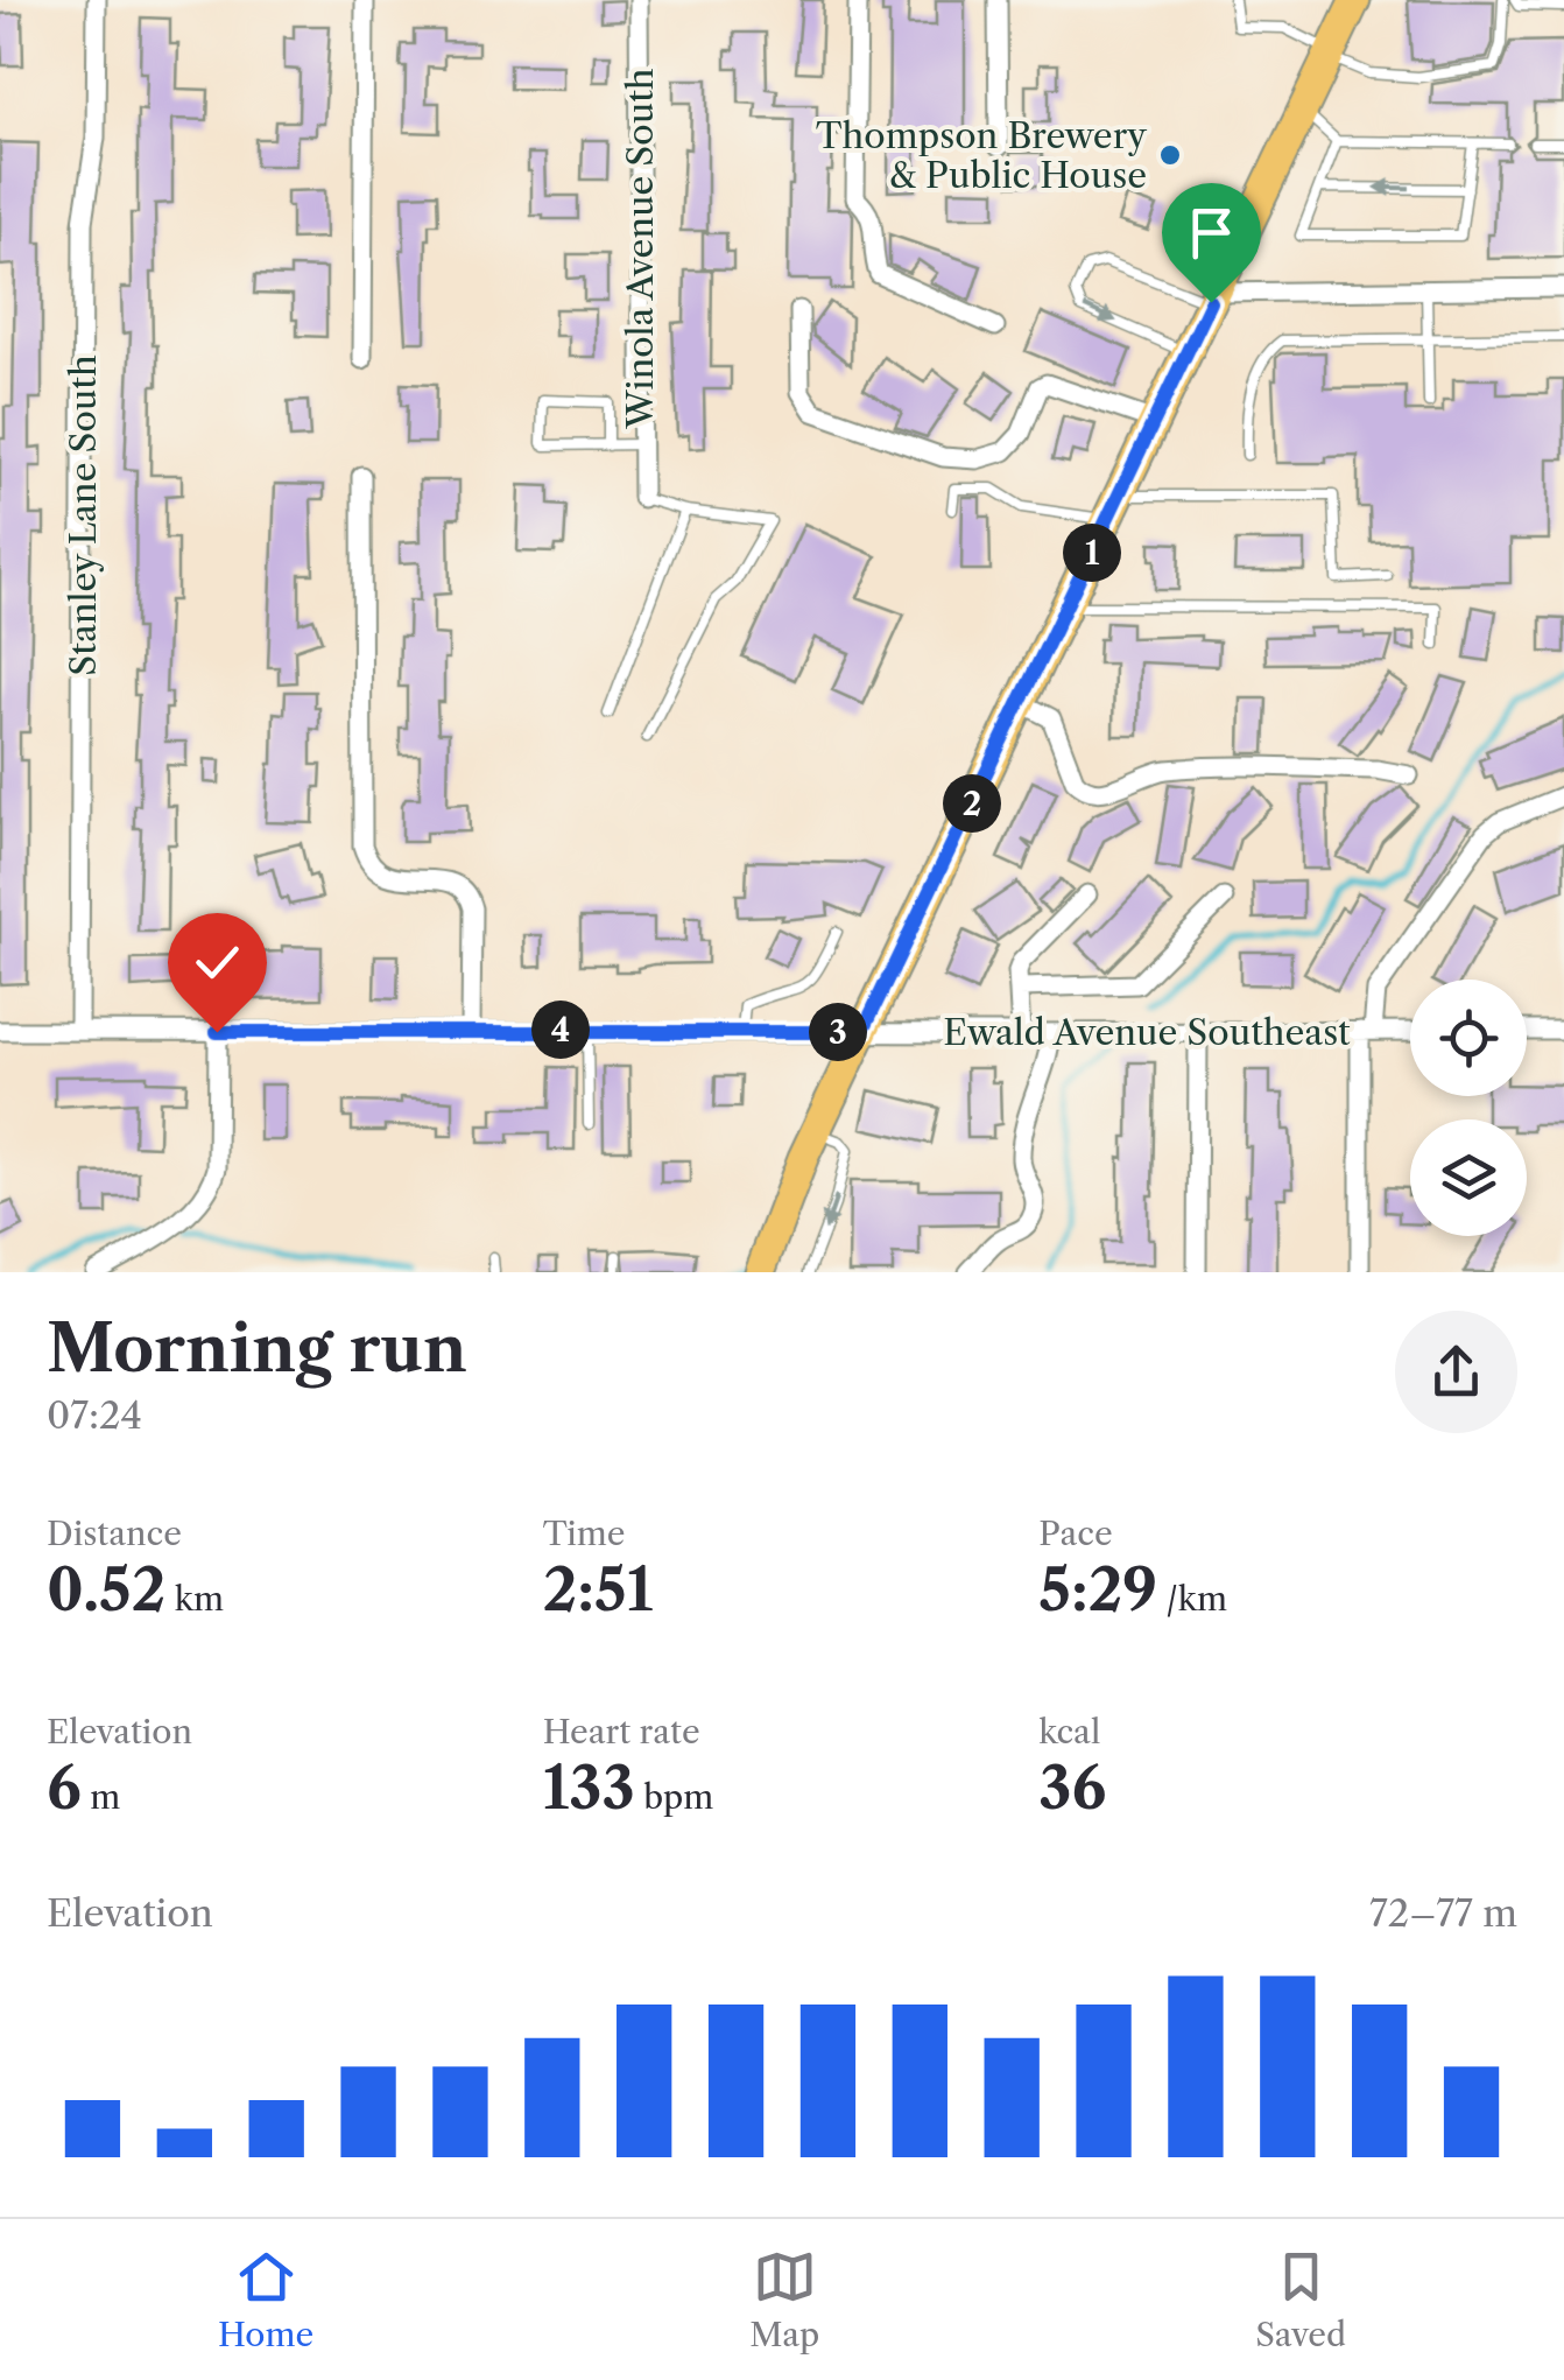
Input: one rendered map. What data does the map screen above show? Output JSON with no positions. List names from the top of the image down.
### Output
{
  "streets": {
    "street": ["Winola Avenue South", "Stanley Lane South", "Ewald Avenue Southeast"]
  },
  "crossings": [
    ["Stanley Lane South", "Ewald Avenue Southeast"]
  ],
  "places": ["Thompson Brewery & Public House"],
  "page": {
    "pins": [
      "1",
      "2",
      "4",
      "3"
    ],
    "heading": ["Morning run", "07:24"],
    "stats": [
      ["Distance", "0.52 km"],
      ["Time", "2:51"],
      ["Pace", "5:29 /km"],
      ["Elevation", "6 m"],
      ["Heart rate", "133 bpm"],
      ["kcal", "36"]
    ],
    "chart": ["Elevation", "72–77 m"],
    "tabs": ["Home", "Map", "Saved"]
  }
}
